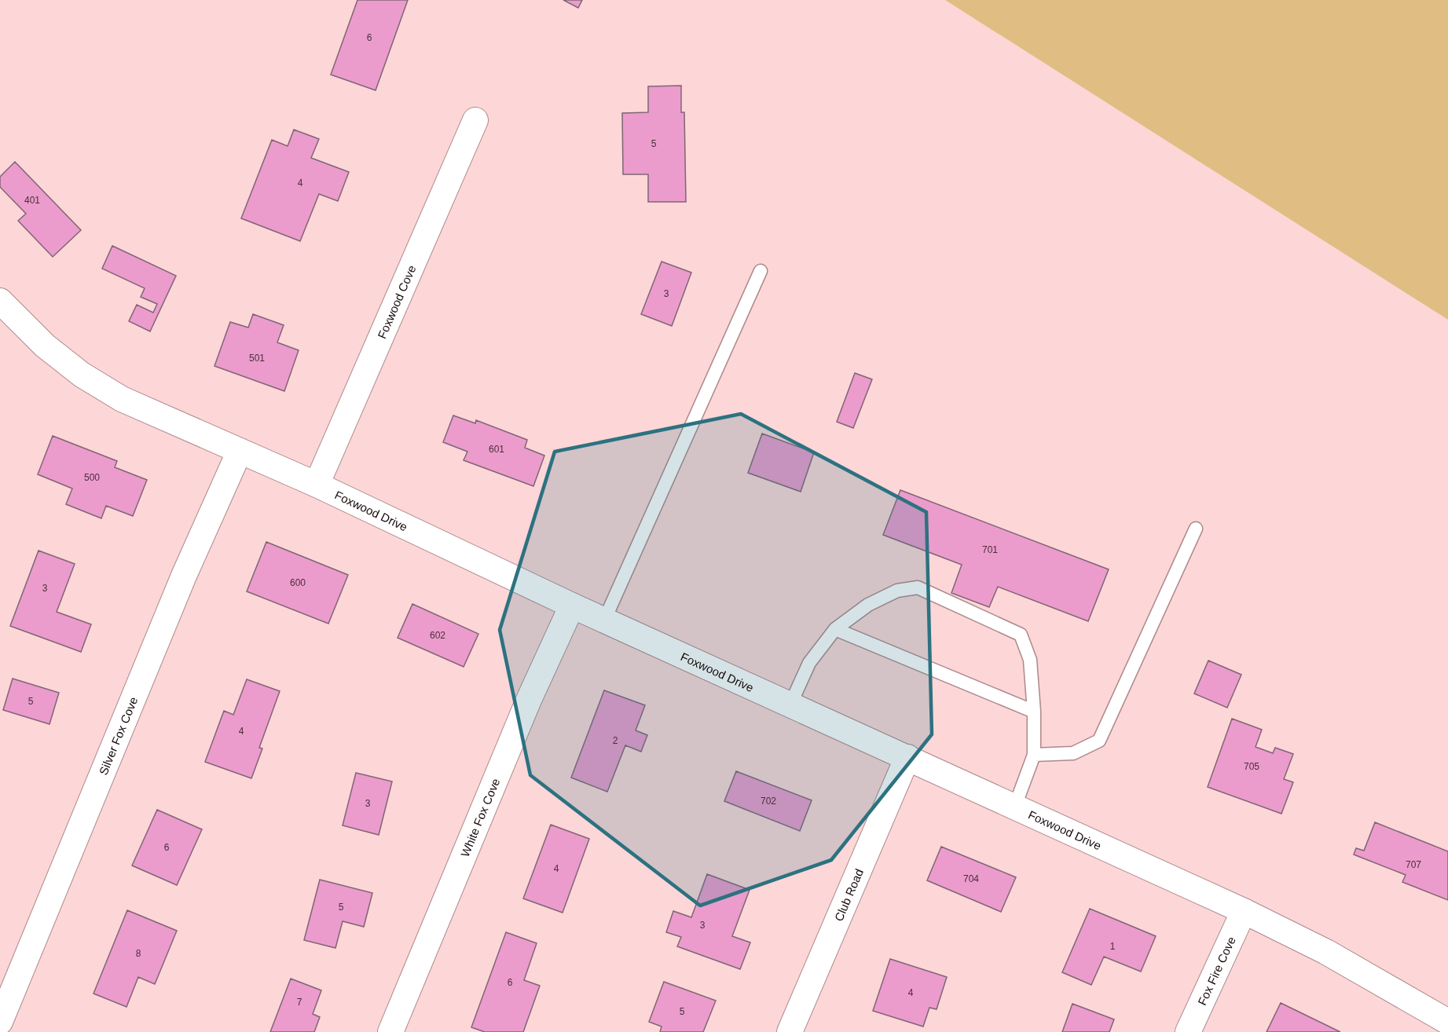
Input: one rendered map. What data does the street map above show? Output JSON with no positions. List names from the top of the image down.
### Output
{
  "streets": {
    "street": [
      "Foxwood Cove",
      "Foxwood Drive",
      "Silver Fox Cove",
      "White Fox Cove",
      "Club Road",
      "Fox Fire Cove"
    ]
  },
  "crossings": [
    ["Foxwood Cove", "Foxwood Drive"],
    ["Foxwood Drive", "Silver Fox Cove"],
    ["Foxwood Drive", "White Fox Cove"],
    ["Foxwood Drive", "Club Road"],
    ["Foxwood Drive", "Fox Fire Cove"]
  ],
  "house_numbers": [
    "6",
    "5",
    "4",
    "401",
    "3",
    "501",
    "601",
    "500",
    "701",
    "600",
    "3",
    "602",
    "5",
    "4",
    "2",
    "705",
    "702",
    "3",
    "6",
    "707",
    "4",
    "704",
    "5",
    "3",
    "1",
    "8",
    "6",
    "4",
    "7",
    "5"
  ]
}
